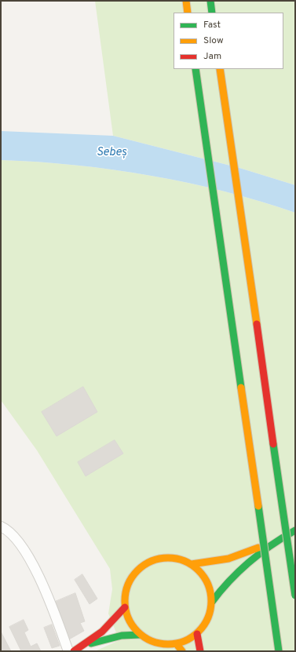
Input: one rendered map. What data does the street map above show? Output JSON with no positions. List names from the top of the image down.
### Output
{
  "water": ["Sebeș"],
  "legend": ["Fast", "Slow", "Jam"]
}
